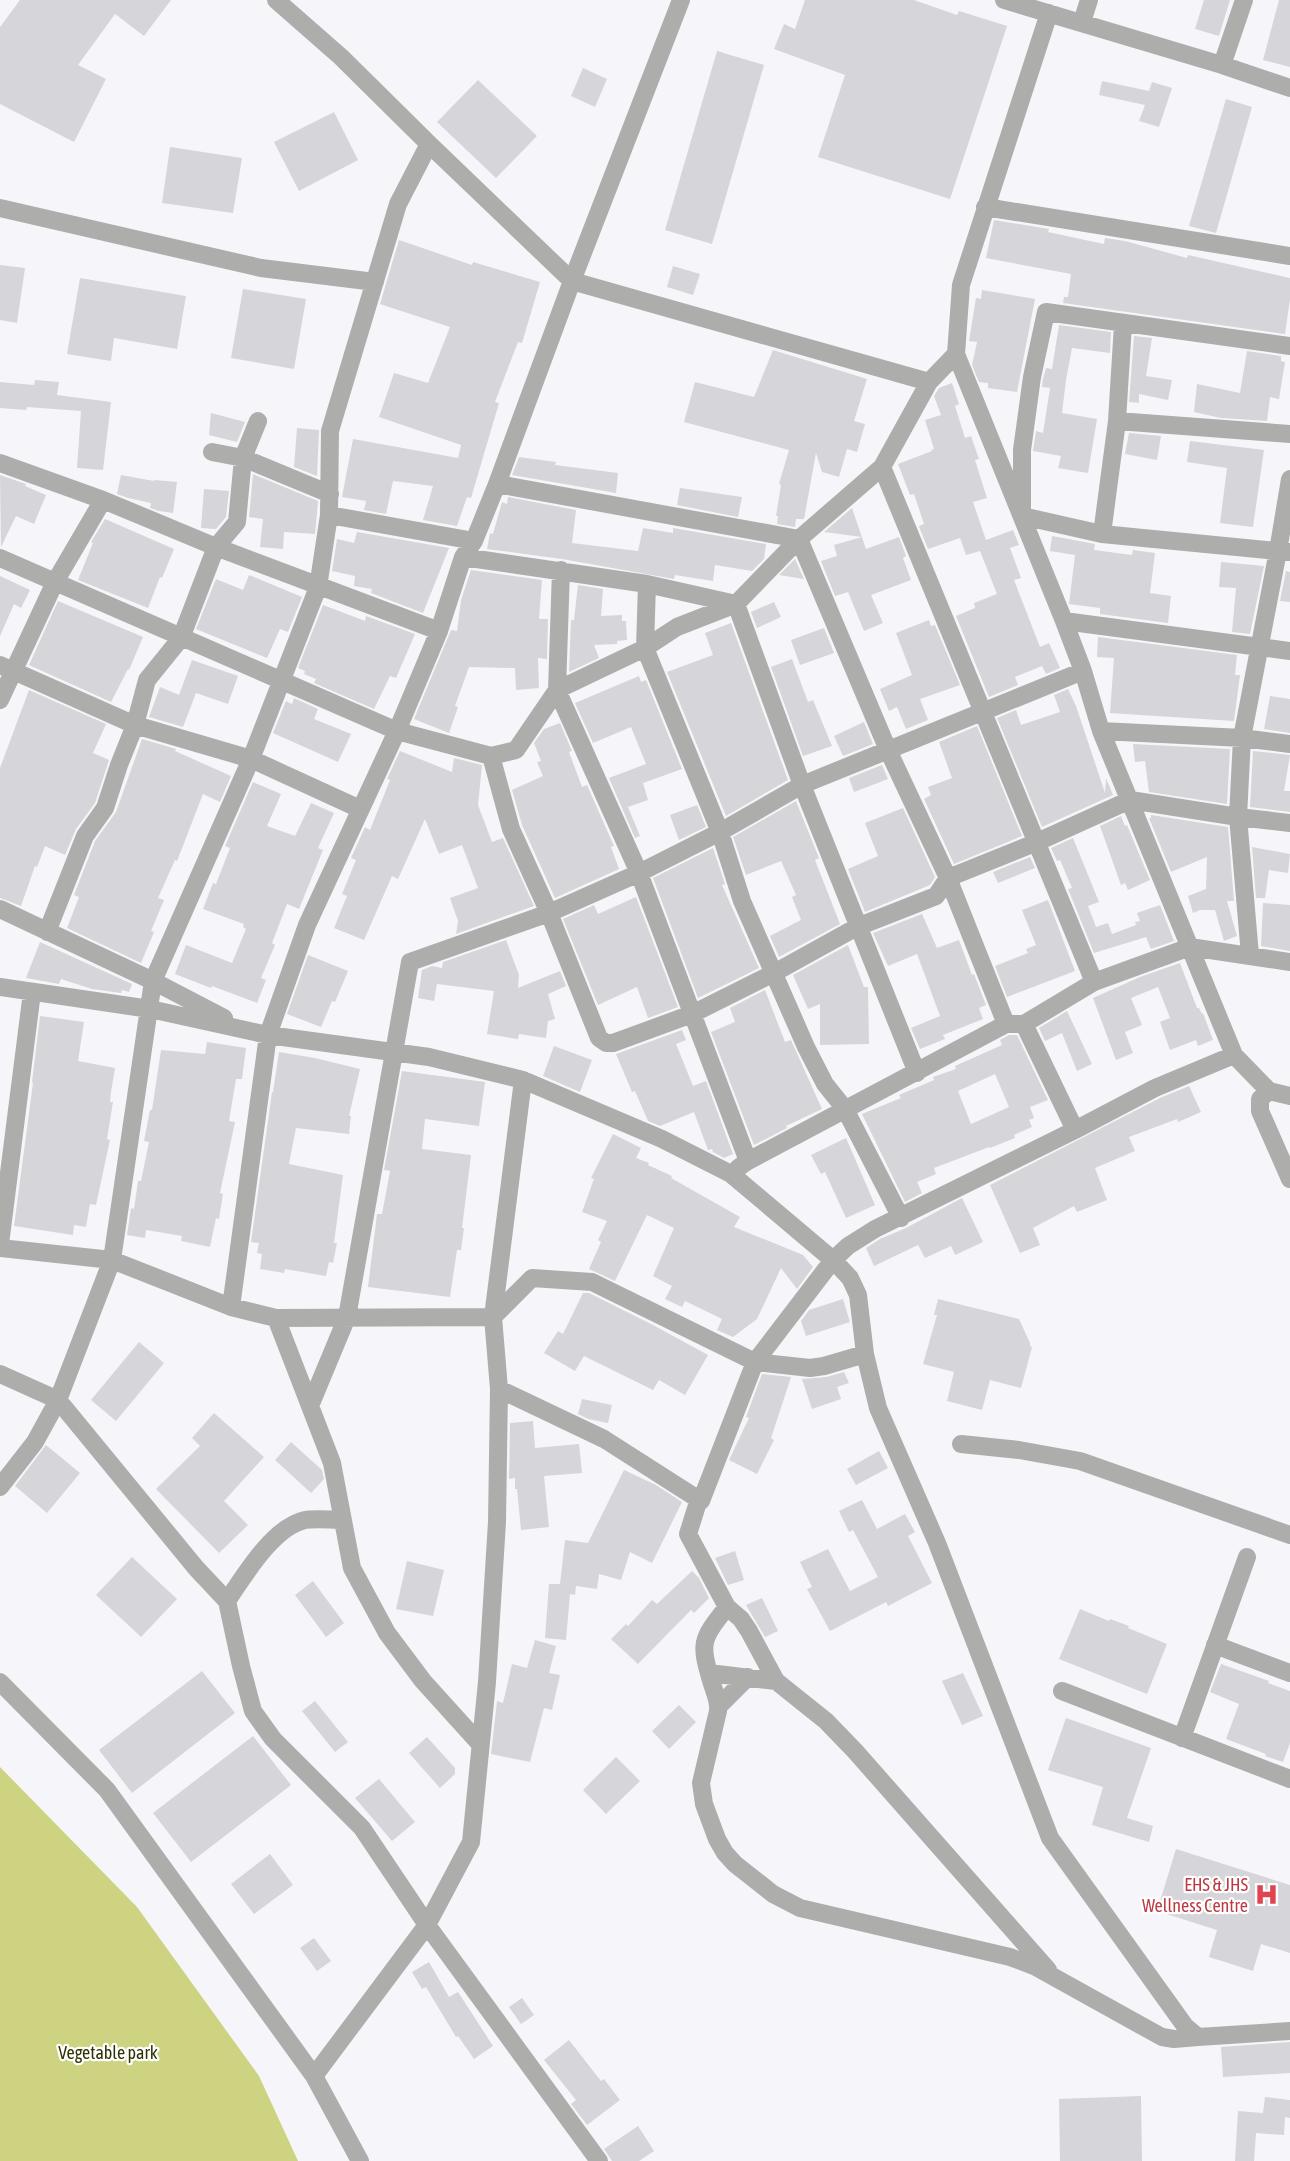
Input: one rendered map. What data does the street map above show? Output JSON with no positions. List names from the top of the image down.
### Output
{
  "parks": ["Vegetable park"],
  "places": {
    "hospital": ["EHS & JHS Wellness Centre"]
  }
}
